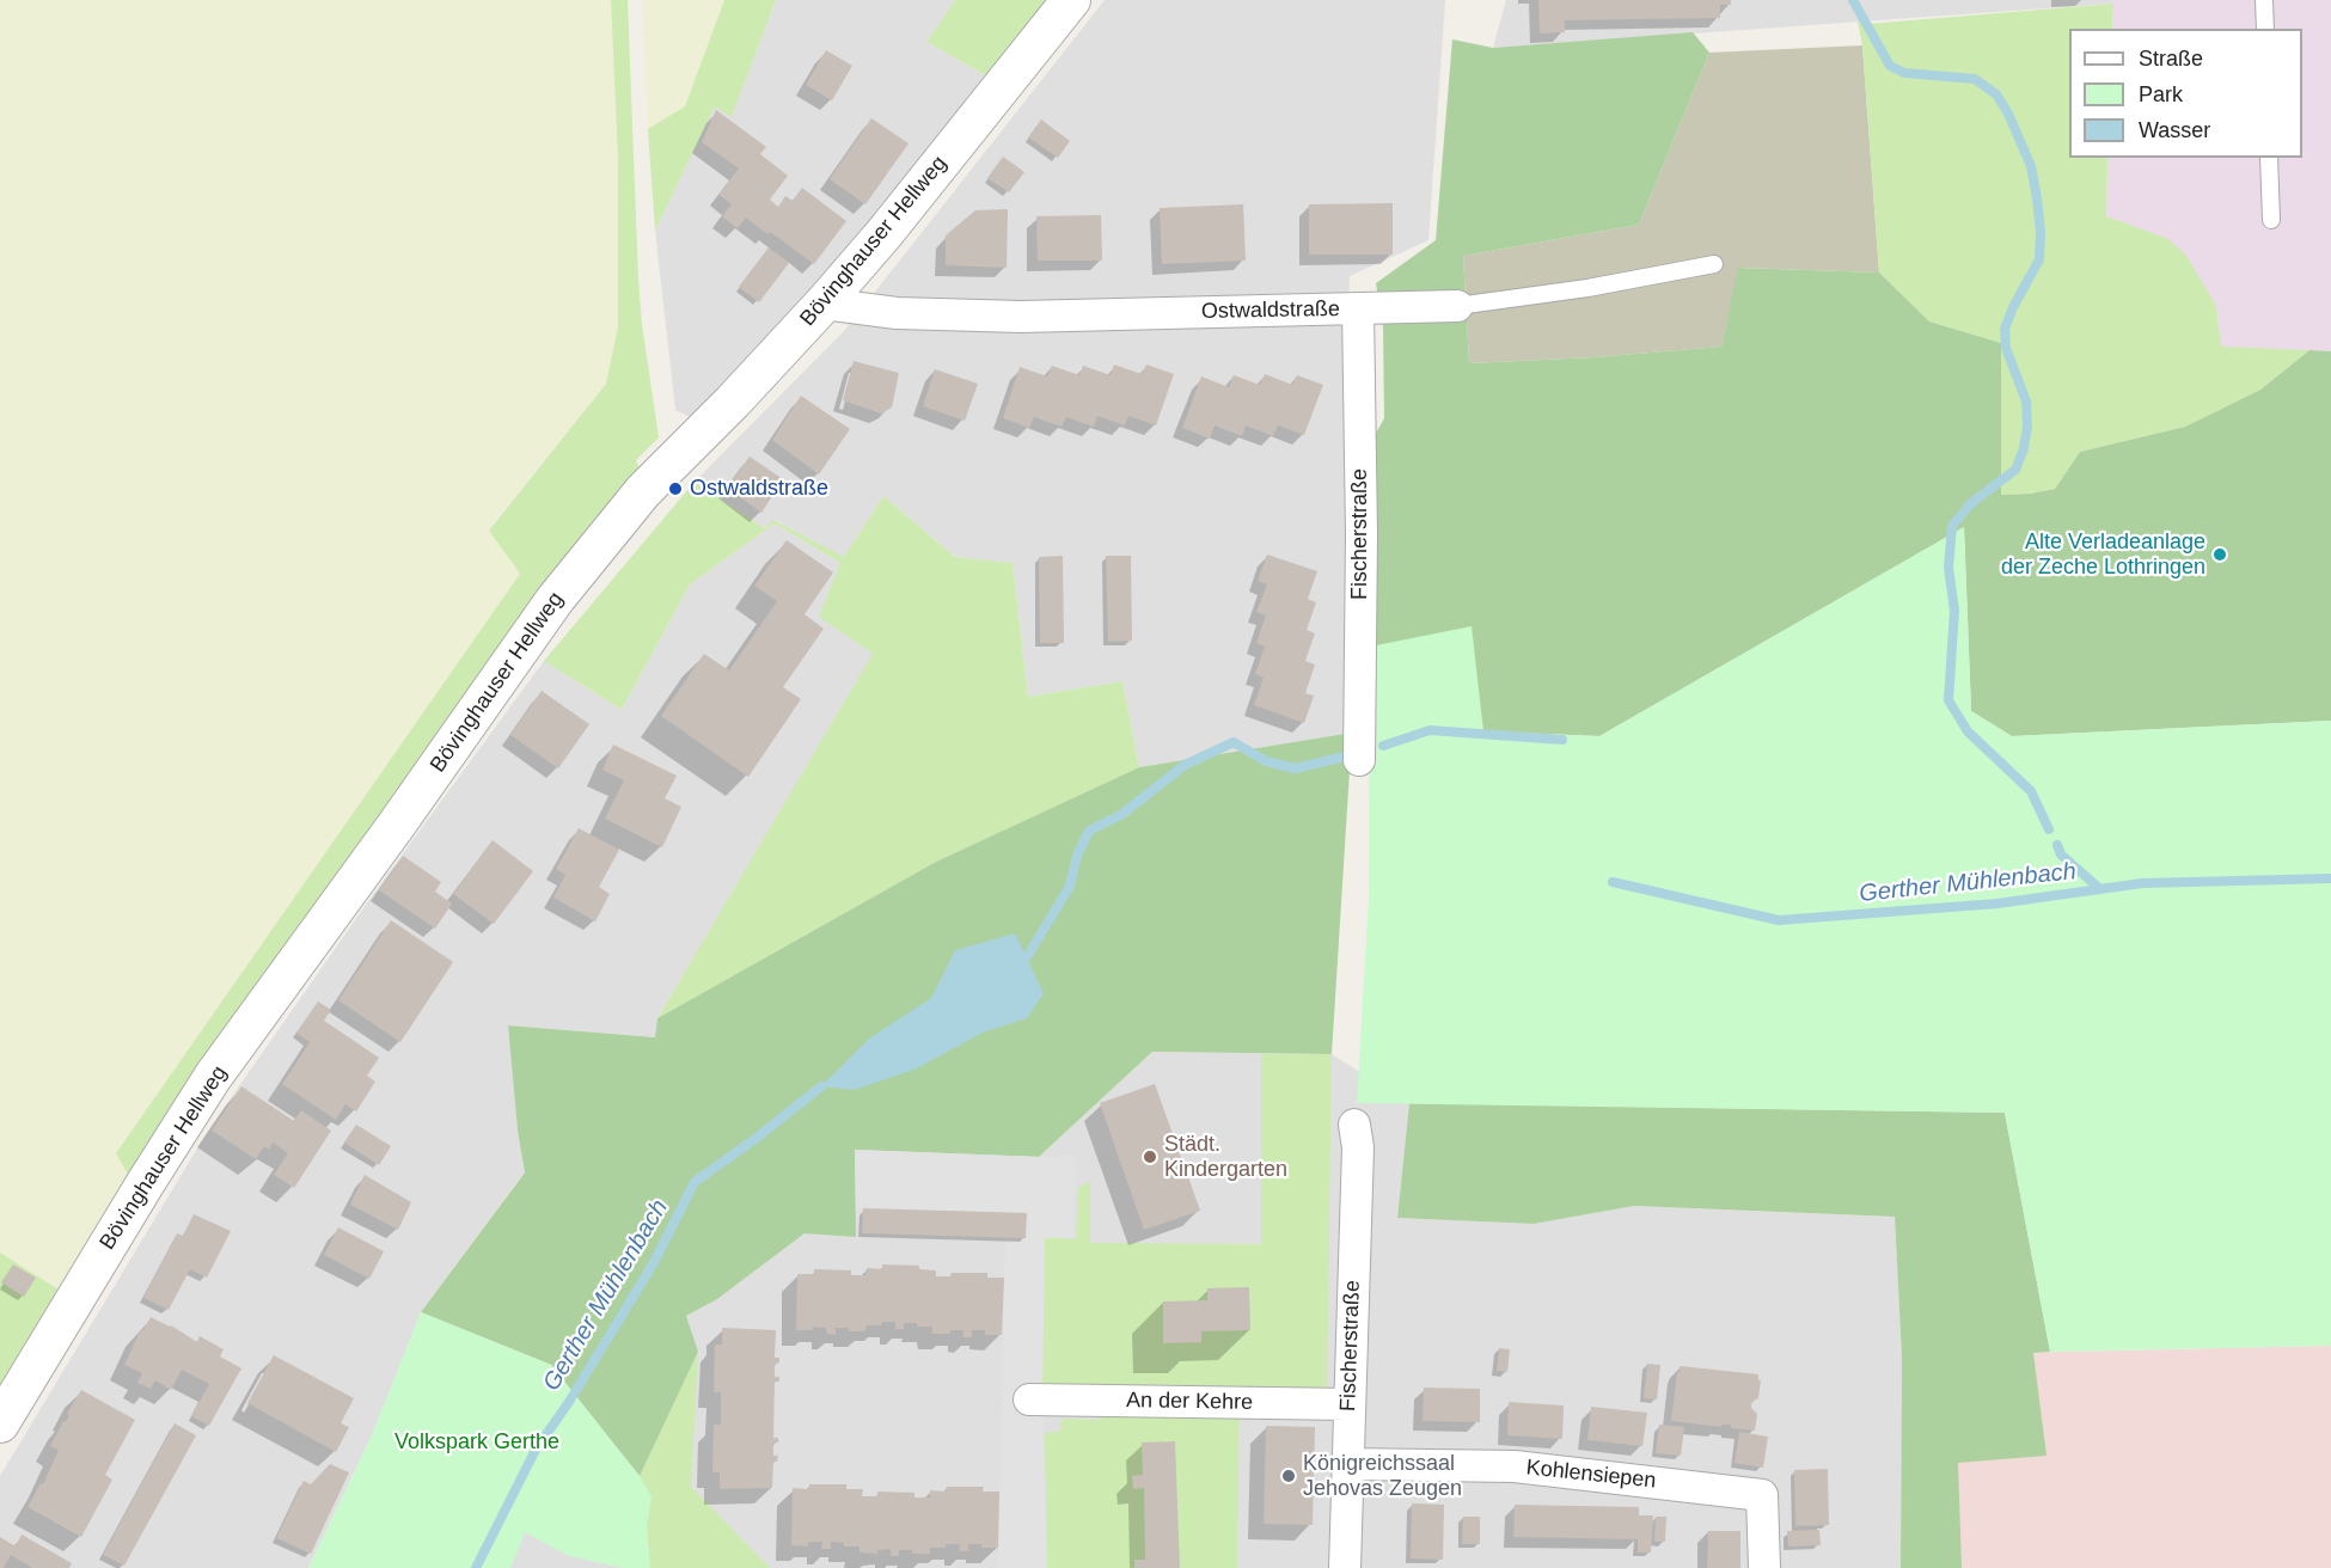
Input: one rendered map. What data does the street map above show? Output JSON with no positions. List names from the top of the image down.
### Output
{
  "streets": {
    "street": [
      "Bövinghauser Hellweg",
      "Ostwaldstraße",
      "Fischerstraße",
      "An der Kehre",
      "Kohlensiepen"
    ]
  },
  "crossings": [
    ["Bövinghauser Hellweg", "Ostwaldstraße"],
    ["Ostwaldstraße", "Fischerstraße"],
    ["Fischerstraße", "An der Kehre"],
    ["Fischerstraße", "Kohlensiepen"]
  ],
  "water": ["Gerther Mühlenbach"],
  "parks": ["Volkspark Gerthe"],
  "places": [
    "Ostwaldstraße",
    "Alte Verladeanlage der Zeche Lothringen",
    "Städt. Kindergarten",
    "Königreichssaal Jehovas Zeugen"
  ],
  "legend": ["Straße", "Park", "Wasser"]
}
